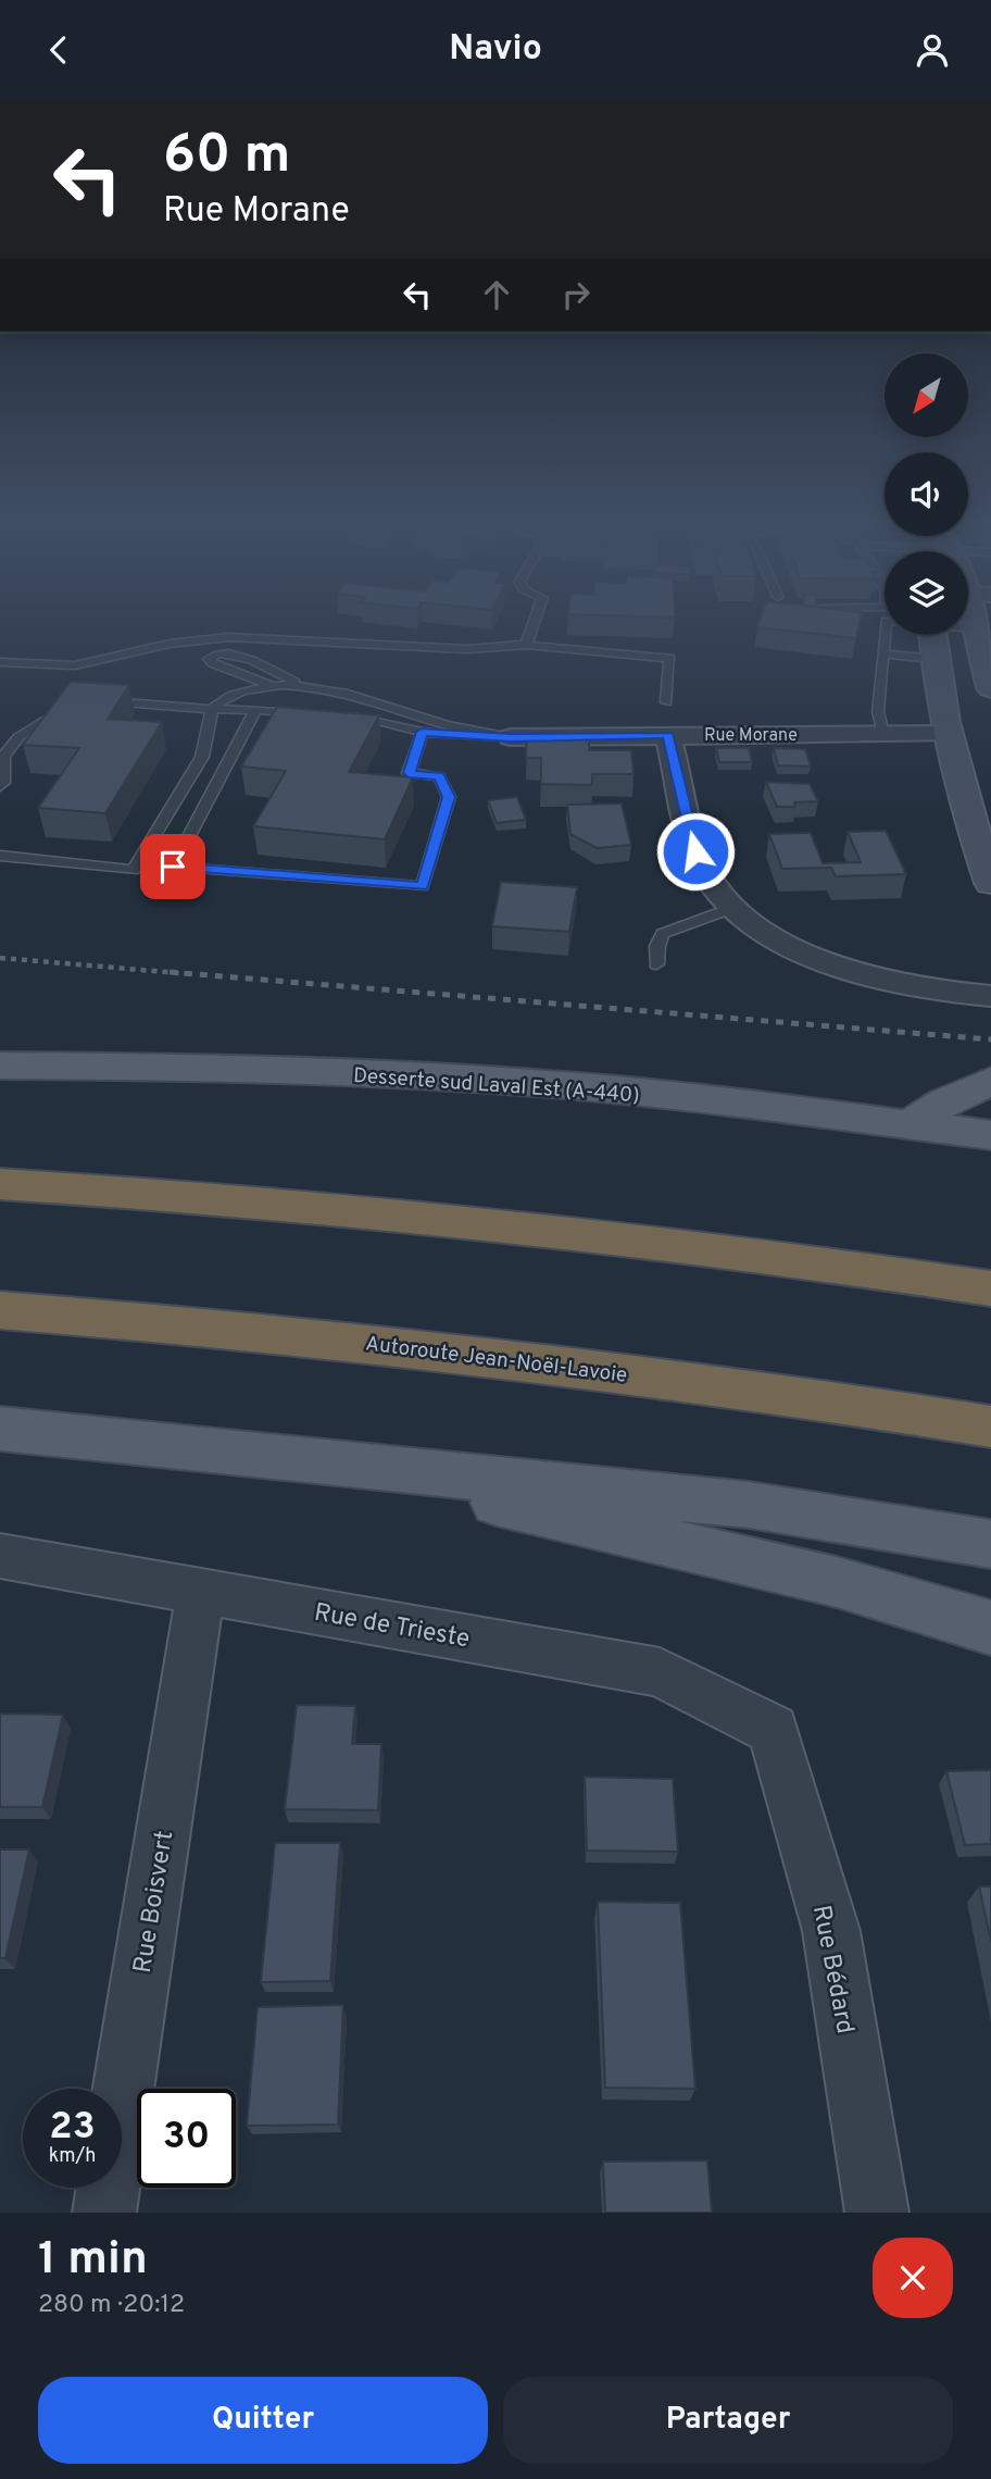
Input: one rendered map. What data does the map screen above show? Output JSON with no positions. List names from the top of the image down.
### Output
{
  "streets": {
    "highway": ["Autoroute Jean-Noël-Lavoie"],
    "main road": ["Desserte sud Laval Est (A-440)"],
    "street": [
      "Rue Morane",
      "Rue de Trieste",
      "Rue Boisvert",
      "Rue Bédard"
    ]
  },
  "crossings": [
    ["Rue de Trieste", "Rue Boisvert"],
    ["Rue de Trieste", "Rue Bédard"]
  ],
  "north": "bottom left",
  "page": {
    "header": "Navio",
    "turn": ["60 m", "Rue Morane"],
    "speed": "23 km/h",
    "limit": "30",
    "heading": ["1 min", "280 m · 20:12"],
    "buttons": ["Quitter", "Partager"]
  }
}
